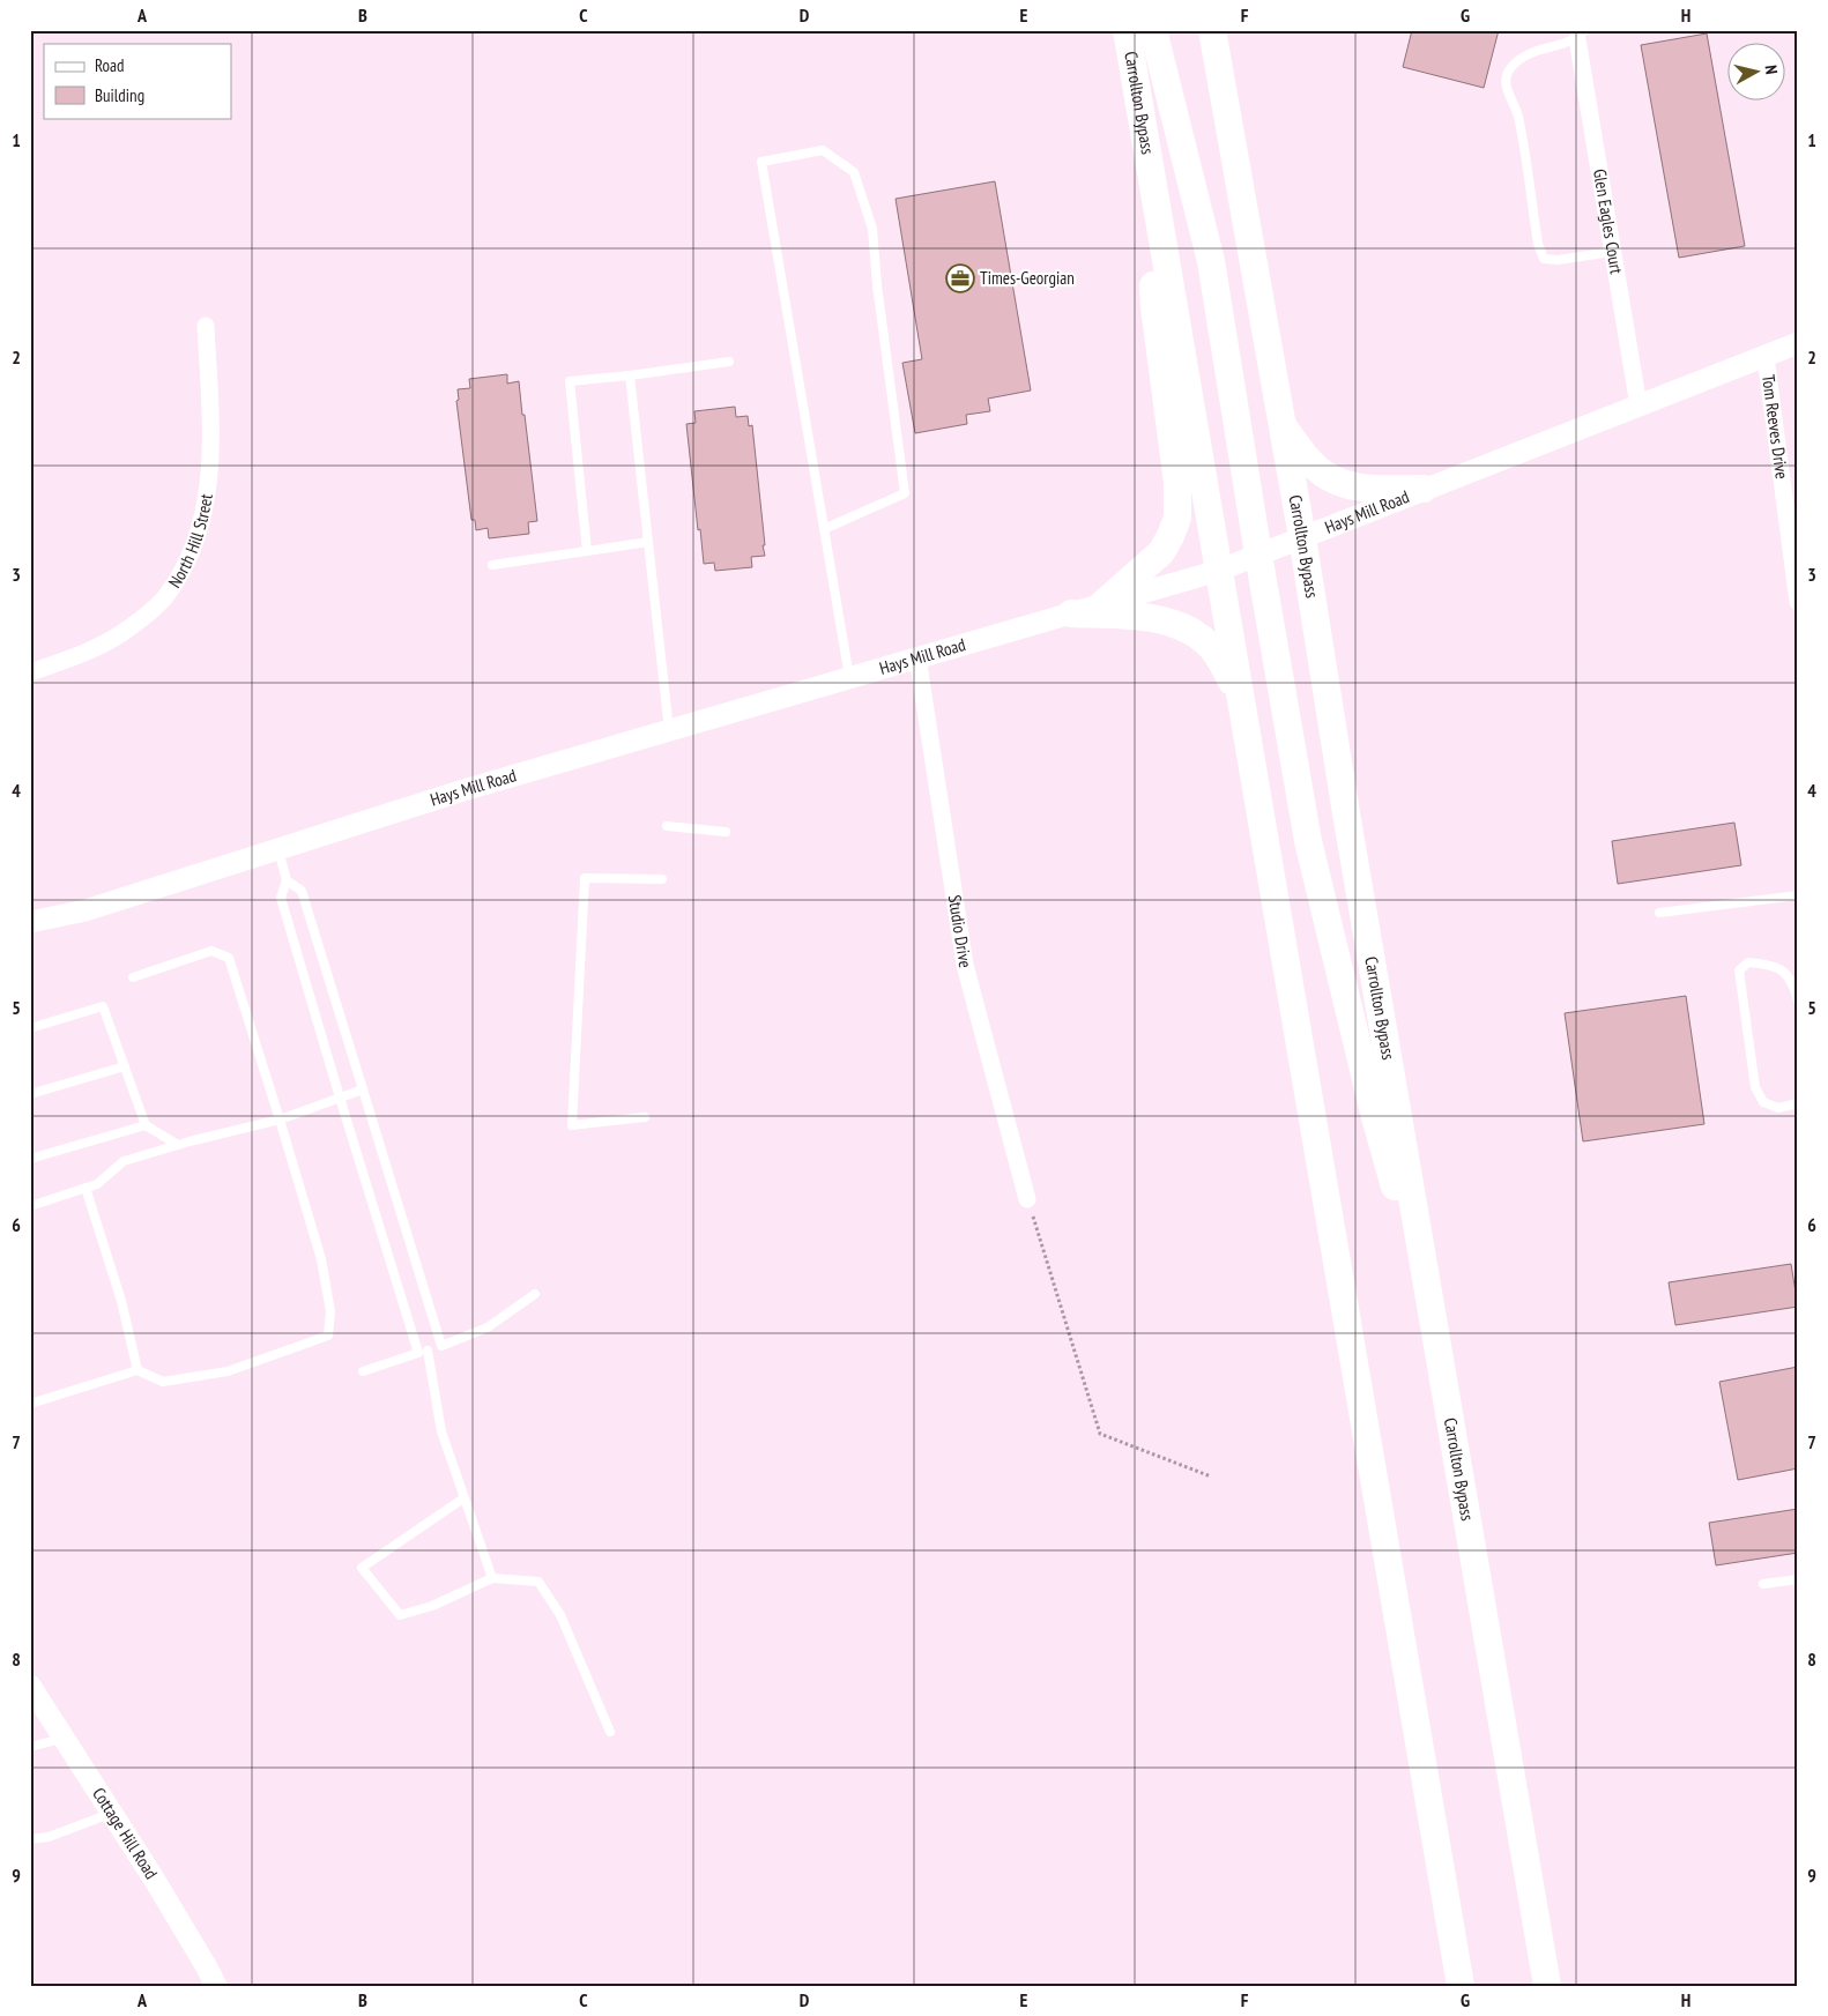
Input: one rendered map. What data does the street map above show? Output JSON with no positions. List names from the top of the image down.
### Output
{
  "streets": {
    "main road": ["Carrollton Bypass"],
    "street": [
      "Glen Eagles Court",
      "Tom Reeves Drive",
      "Hays Mill Road",
      "North Hill Street",
      "Studio Drive",
      "Cottage Hill Road"
    ]
  },
  "crossings": [
    ["Carrollton Bypass", "Hays Mill Road"],
    ["Glen Eagles Court", "Hays Mill Road"],
    ["Tom Reeves Drive", "Hays Mill Road"],
    ["Hays Mill Road", "Studio Drive"]
  ],
  "places": {
    "office": ["Times-Georgian"]
  },
  "legend": ["Road", "Building"],
  "north": "right",
  "grid": {
    "columns": [
      "A",
      "B",
      "C",
      "D",
      "E",
      "F",
      "G",
      "H"
    ],
    "rows": [
      "1",
      "2",
      "3",
      "4",
      "5",
      "6",
      "7",
      "8",
      "9"
    ]
  }
}
